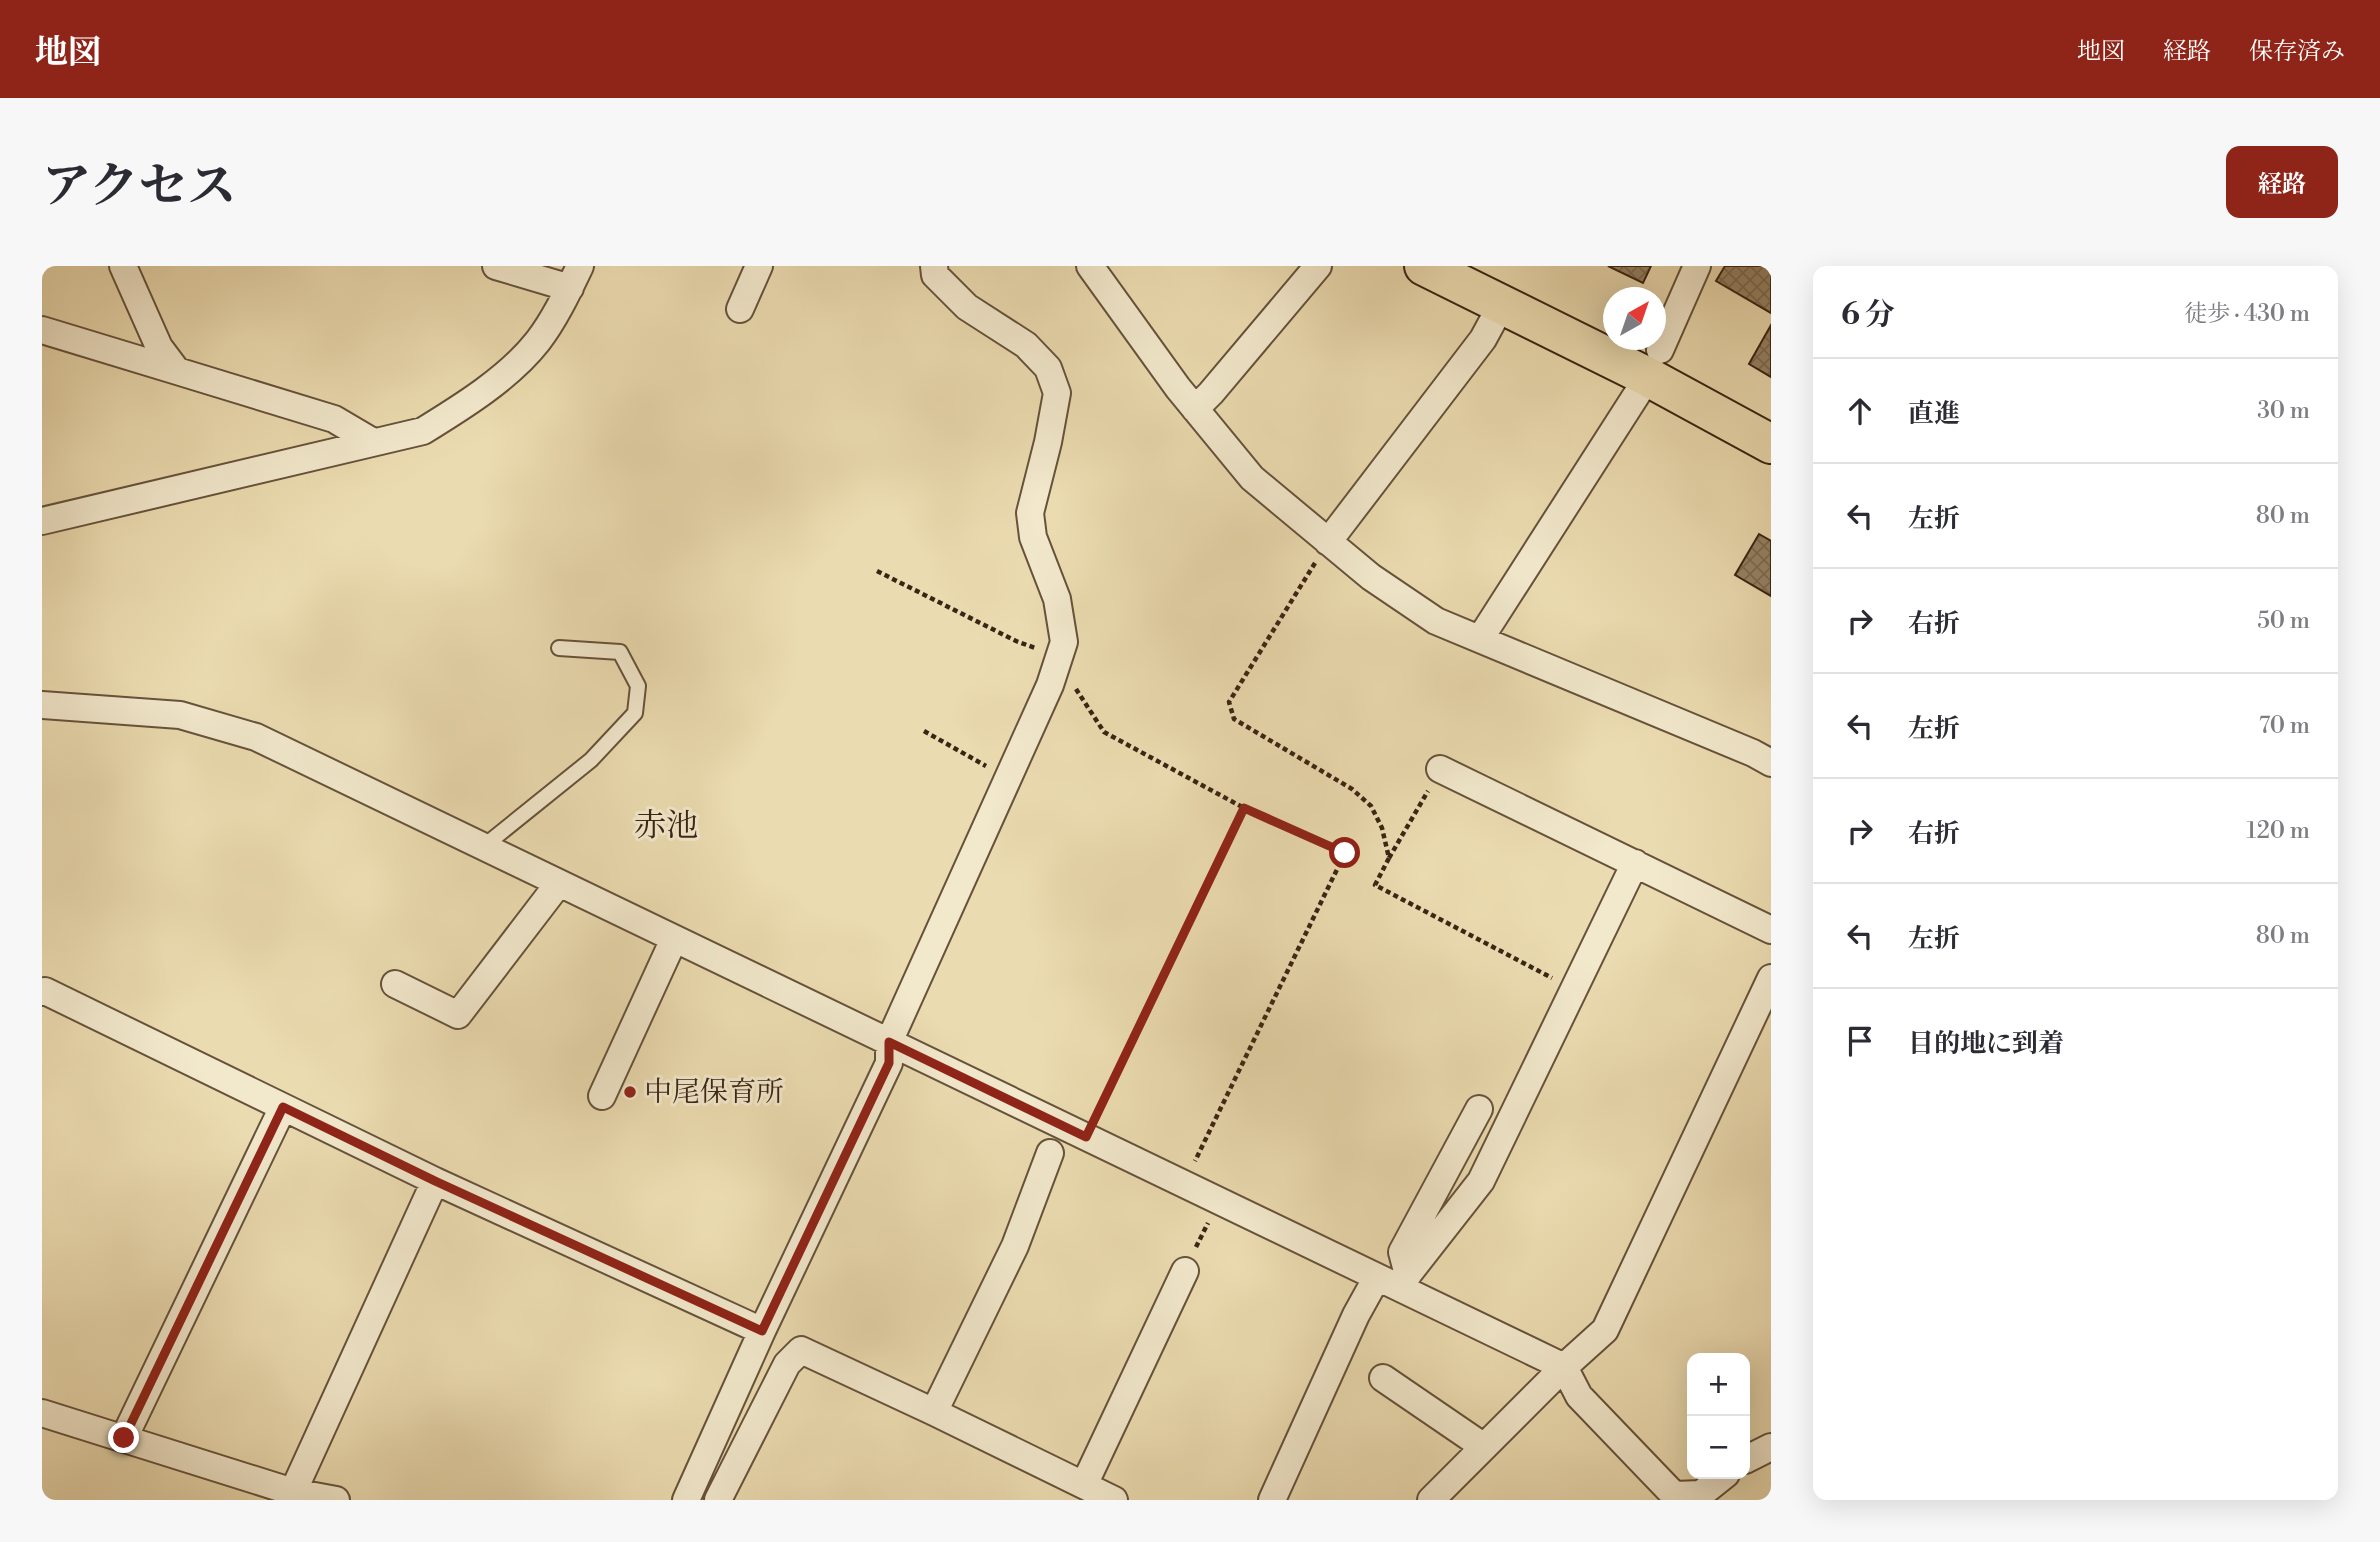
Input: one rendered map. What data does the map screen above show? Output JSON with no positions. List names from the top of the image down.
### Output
{
  "districts": ["赤池"],
  "places": ["中尾保育所"],
  "north": "top right",
  "page": {
    "header": "地図",
    "nav": ["地図", "経路", "保存済み"],
    "title": "アクセス",
    "buttons": "経路",
    "heading": ["6 分", "徒歩 · 430 m"],
    "list": [
      ["直進", "30 m"],
      ["左折", "80 m"],
      ["右折", "50 m"],
      ["左折", "70 m"],
      ["右折", "120 m"],
      ["左折", "80 m"],
      "目的地に到着"
    ],
    "map_buttons": ["+", "−"]
  }
}
